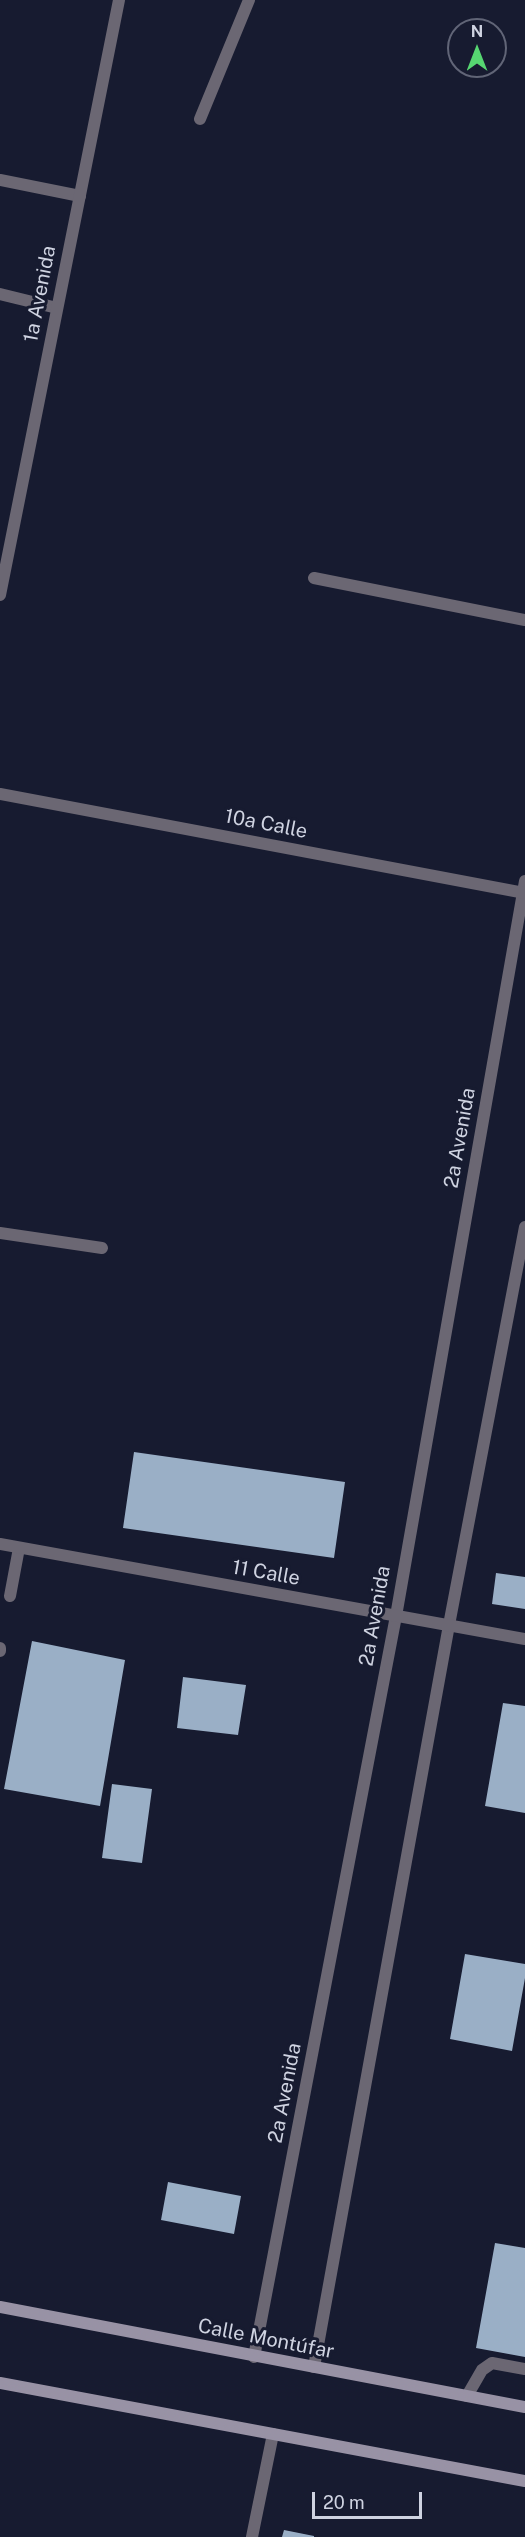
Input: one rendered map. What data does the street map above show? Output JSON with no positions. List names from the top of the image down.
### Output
{
  "streets": {
    "main road": ["Calle Montúfar"],
    "street": [
      "1a Avenida",
      "10a Calle",
      "2a Avenida",
      "11 Calle"
    ]
  },
  "crossings": [
    ["10a Calle", "2a Avenida"],
    ["2a Avenida", "11 Calle"],
    ["2a Avenida", "Calle Montúfar"]
  ],
  "scale_bar": "20 m",
  "north": "top"
}
